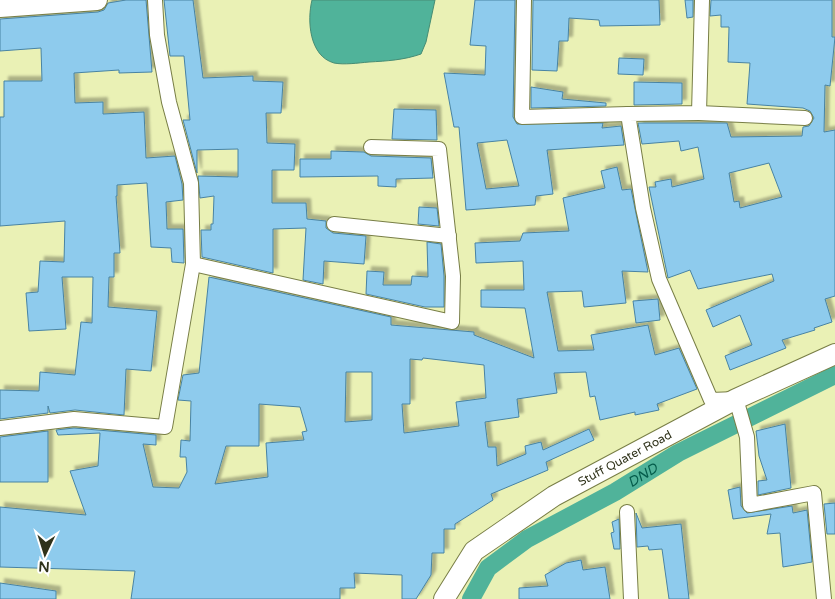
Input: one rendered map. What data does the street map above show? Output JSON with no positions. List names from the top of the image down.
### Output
{
  "streets": {
    "street": ["Stuff Quater Road"]
  },
  "water": ["DND"],
  "north": "bottom"
}
